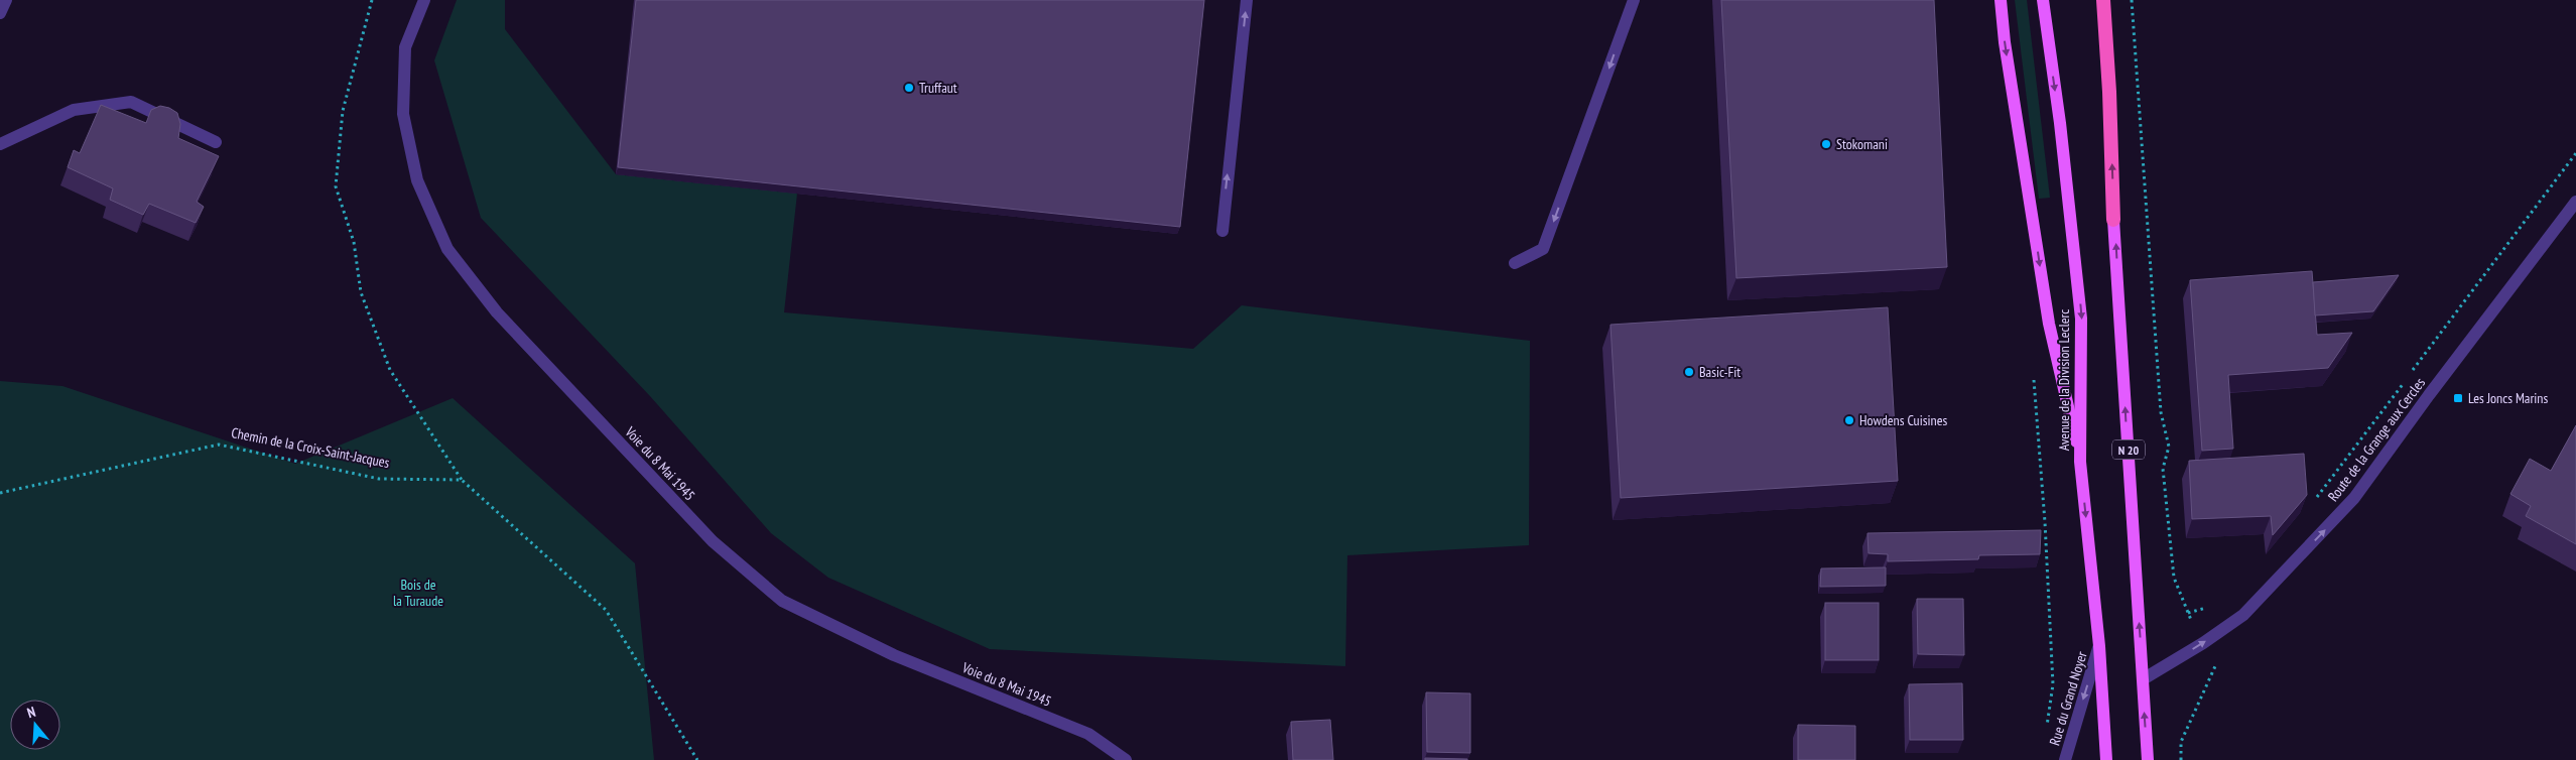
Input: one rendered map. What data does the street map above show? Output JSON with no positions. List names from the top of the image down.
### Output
{
  "streets": {
    "highway": ["N 20"],
    "main road": ["Avenue de la Division Leclerc"],
    "street": ["Route de la Grange aux Cercles", "Voie du 8 Mai 1945", "Rue du Grand Noyer"],
    "path": ["Chemin de la Croix-Saint-Jacques"]
  },
  "crossings": [
    ["Avenue de la Division Leclerc", "Rue du Grand Noyer"],
    ["Route de la Grange aux Cercles", "N 20"]
  ],
  "one_way": ["Route de la Grange aux Cercles", "Rue du Grand Noyer"],
  "parks": ["Bois de la Turaude"],
  "places": {
    "other": [
      "Truffaut",
      "Stokomani",
      "Basic-Fit",
      "Howdens Cuisines"
    ],
    "transit": ["Les Joncs Marins"]
  },
  "north": "top"
}
